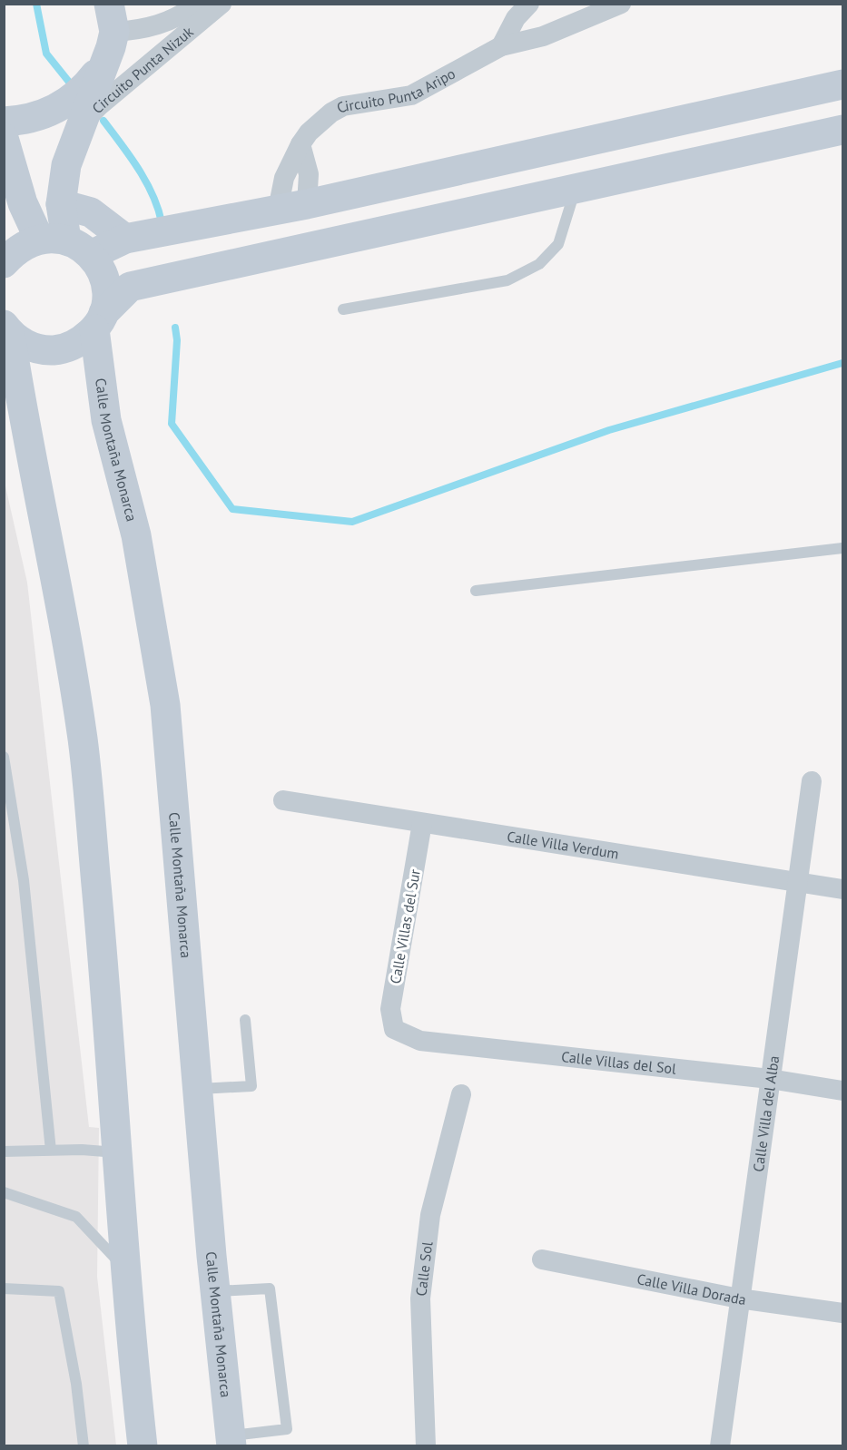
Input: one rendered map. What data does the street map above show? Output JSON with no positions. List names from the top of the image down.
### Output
{
  "streets": {
    "main road": ["Circuito Punta Nizuk", "Calle Montaña Monarca"],
    "street": [
      "Circuito Punta Aripo",
      "Calle Villa Verdum",
      "Calle Villas del Sur",
      "Calle Villas del Sol",
      "Calle Villa del Alba",
      "Calle Sol",
      "Calle Villa Dorada"
    ]
  },
  "crossings": [
    ["Calle Villa Verdum", "Calle Villas del Sur"],
    ["Calle Villa Verdum", "Calle Villa del Alba"],
    ["Calle Villas del Sur", "Calle Villas del Sol"],
    ["Calle Villas del Sol", "Calle Villa del Alba"],
    ["Calle Villa del Alba", "Calle Villa Dorada"]
  ]
}
